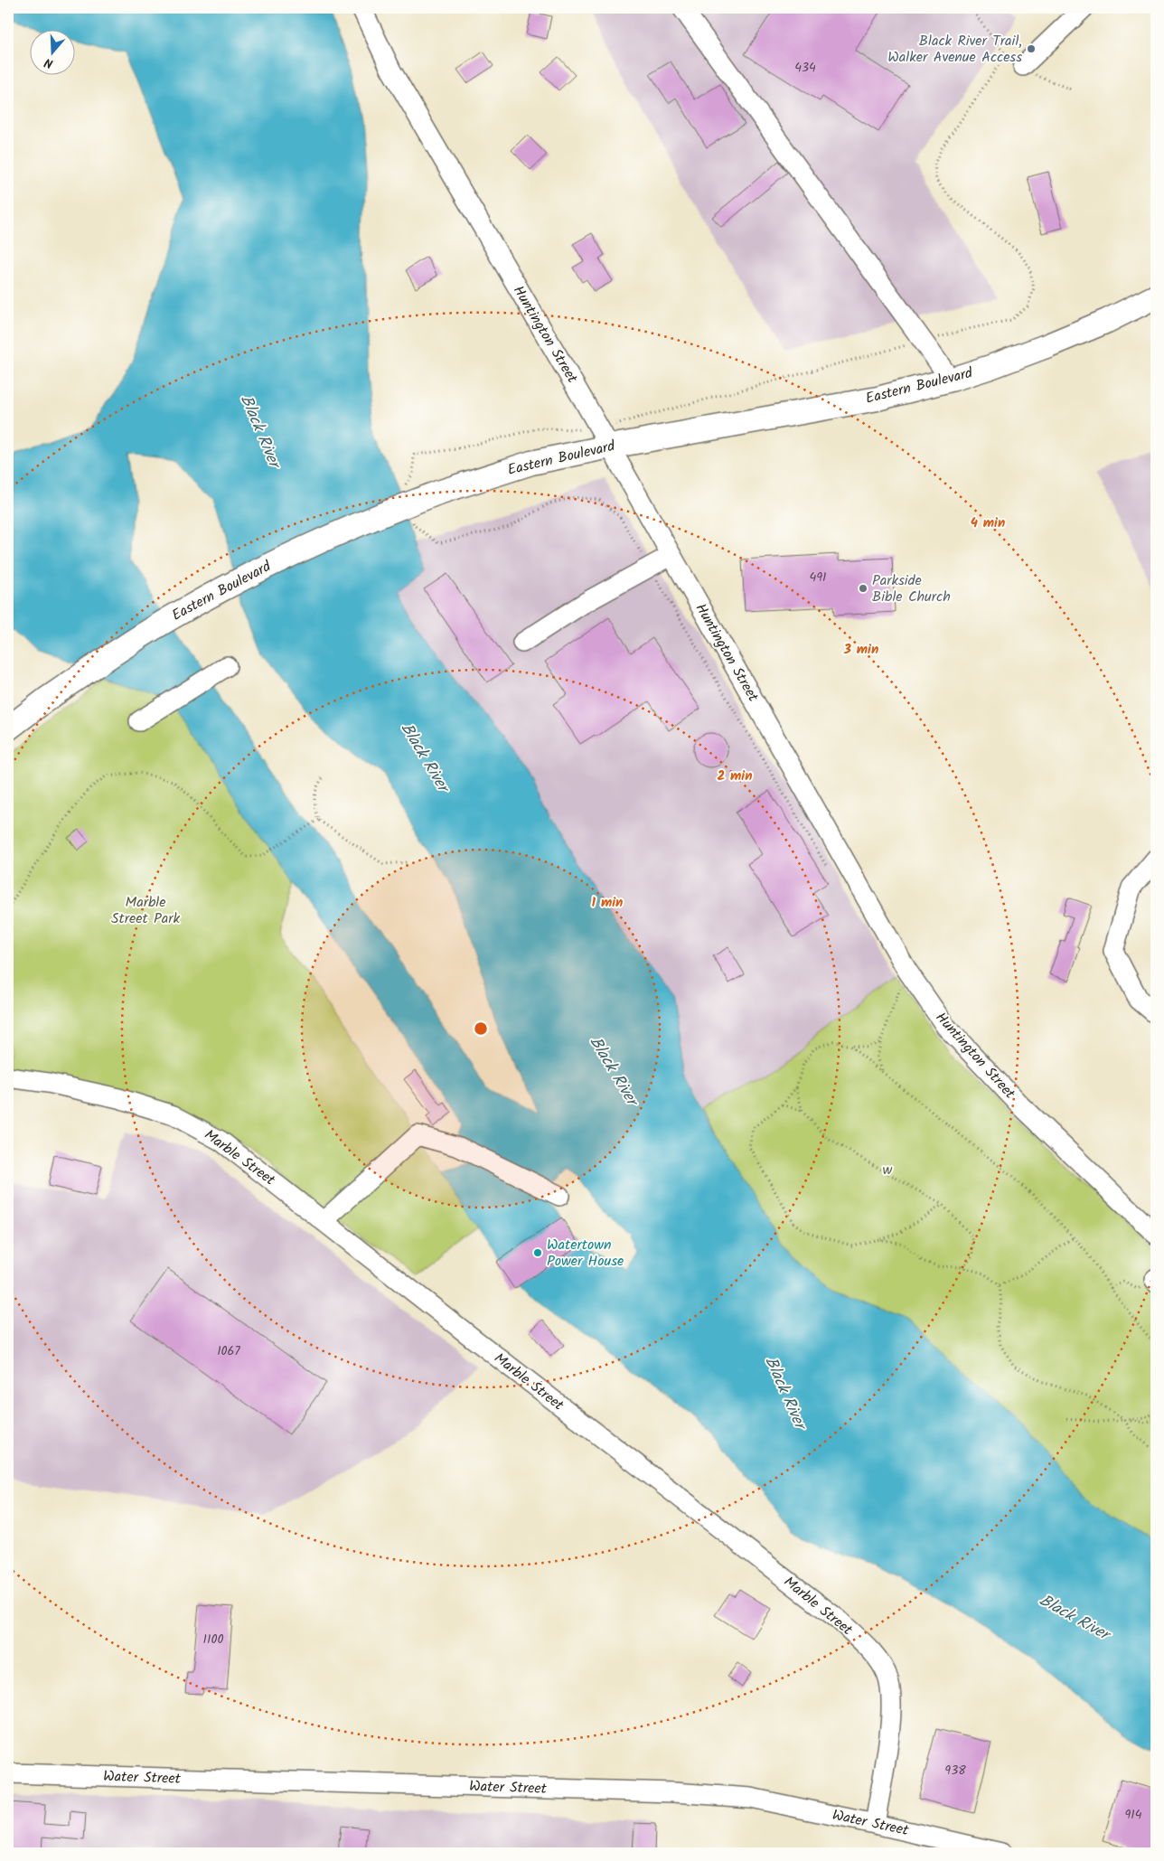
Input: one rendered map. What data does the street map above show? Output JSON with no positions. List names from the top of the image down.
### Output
{
  "streets": {
    "main road": ["Eastern Boulevard"],
    "street": ["Huntington Street", "Marble Street", "Water Street"]
  },
  "crossings": [
    ["Huntington Street", "Eastern Boulevard"],
    ["Marble Street", "Water Street"]
  ],
  "water": ["Black River"],
  "parks": ["Marble Street Park", "w"],
  "places": ["Black River Trail, Walker Avenue Access", "Parkside Bible Church", "Watertown Power House"],
  "house_numbers": [
    "434",
    "491",
    "1067",
    "1100",
    "938",
    "914"
  ],
  "north": "bottom",
  "rings": [
    "4 min",
    "3 min",
    "2 min",
    "1 min"
  ]
}
